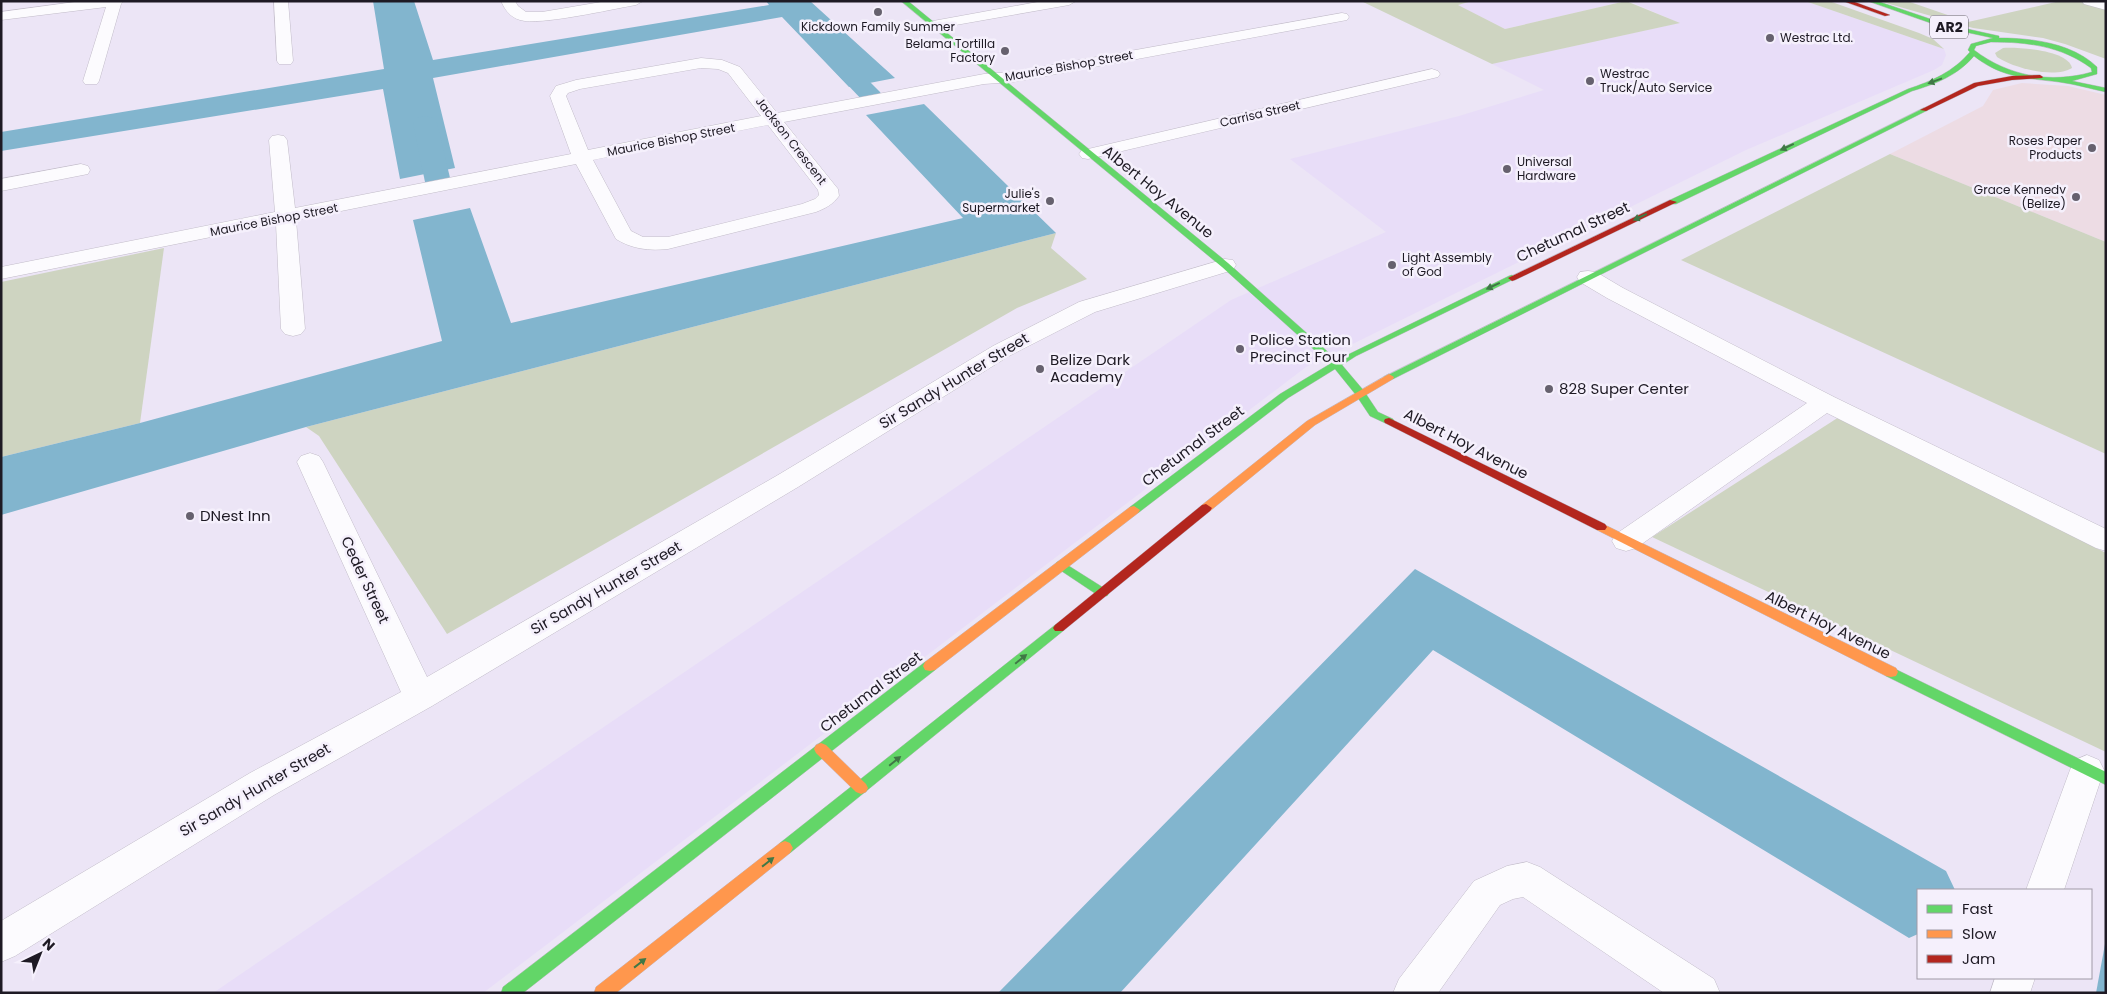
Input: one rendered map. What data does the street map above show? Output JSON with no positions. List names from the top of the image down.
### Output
{
  "streets": {
    "main road": ["AR2", "Albert Hoy Avenue", "Chetumal Street"],
    "street": [
      "Maurice Bishop Street",
      "Carrisa Street",
      "Jackson Crescent",
      "Sir Sandy Hunter Street",
      "Ceder Street"
    ]
  },
  "crossings": [
    ["AR2", "Chetumal Street"],
    ["Maurice Bishop Street", "Jackson Crescent"],
    ["Maurice Bishop Street", "Albert Hoy Avenue"],
    ["Carrisa Street", "Albert Hoy Avenue"],
    ["Albert Hoy Avenue", "Chetumal Street"],
    ["Albert Hoy Avenue", "Sir Sandy Hunter Street"],
    ["Sir Sandy Hunter Street", "Ceder Street"]
  ],
  "places": [
    "Kickdown Family Summer",
    "Westrac Ltd.",
    "Belama Tortilla Factory",
    "Westrac Truck/Auto Service",
    "Roses Paper Products",
    "Universal Hardware",
    "Grace Kennedy (Belize)",
    "Julie's Supermarket",
    "Light Assembly of God",
    "Police Station Precinct Four",
    "Belize Dark Academy",
    "828 Super Center",
    "DNest Inn"
  ],
  "legend": ["Fast", "Slow", "Jam"],
  "north": "top right"
}
